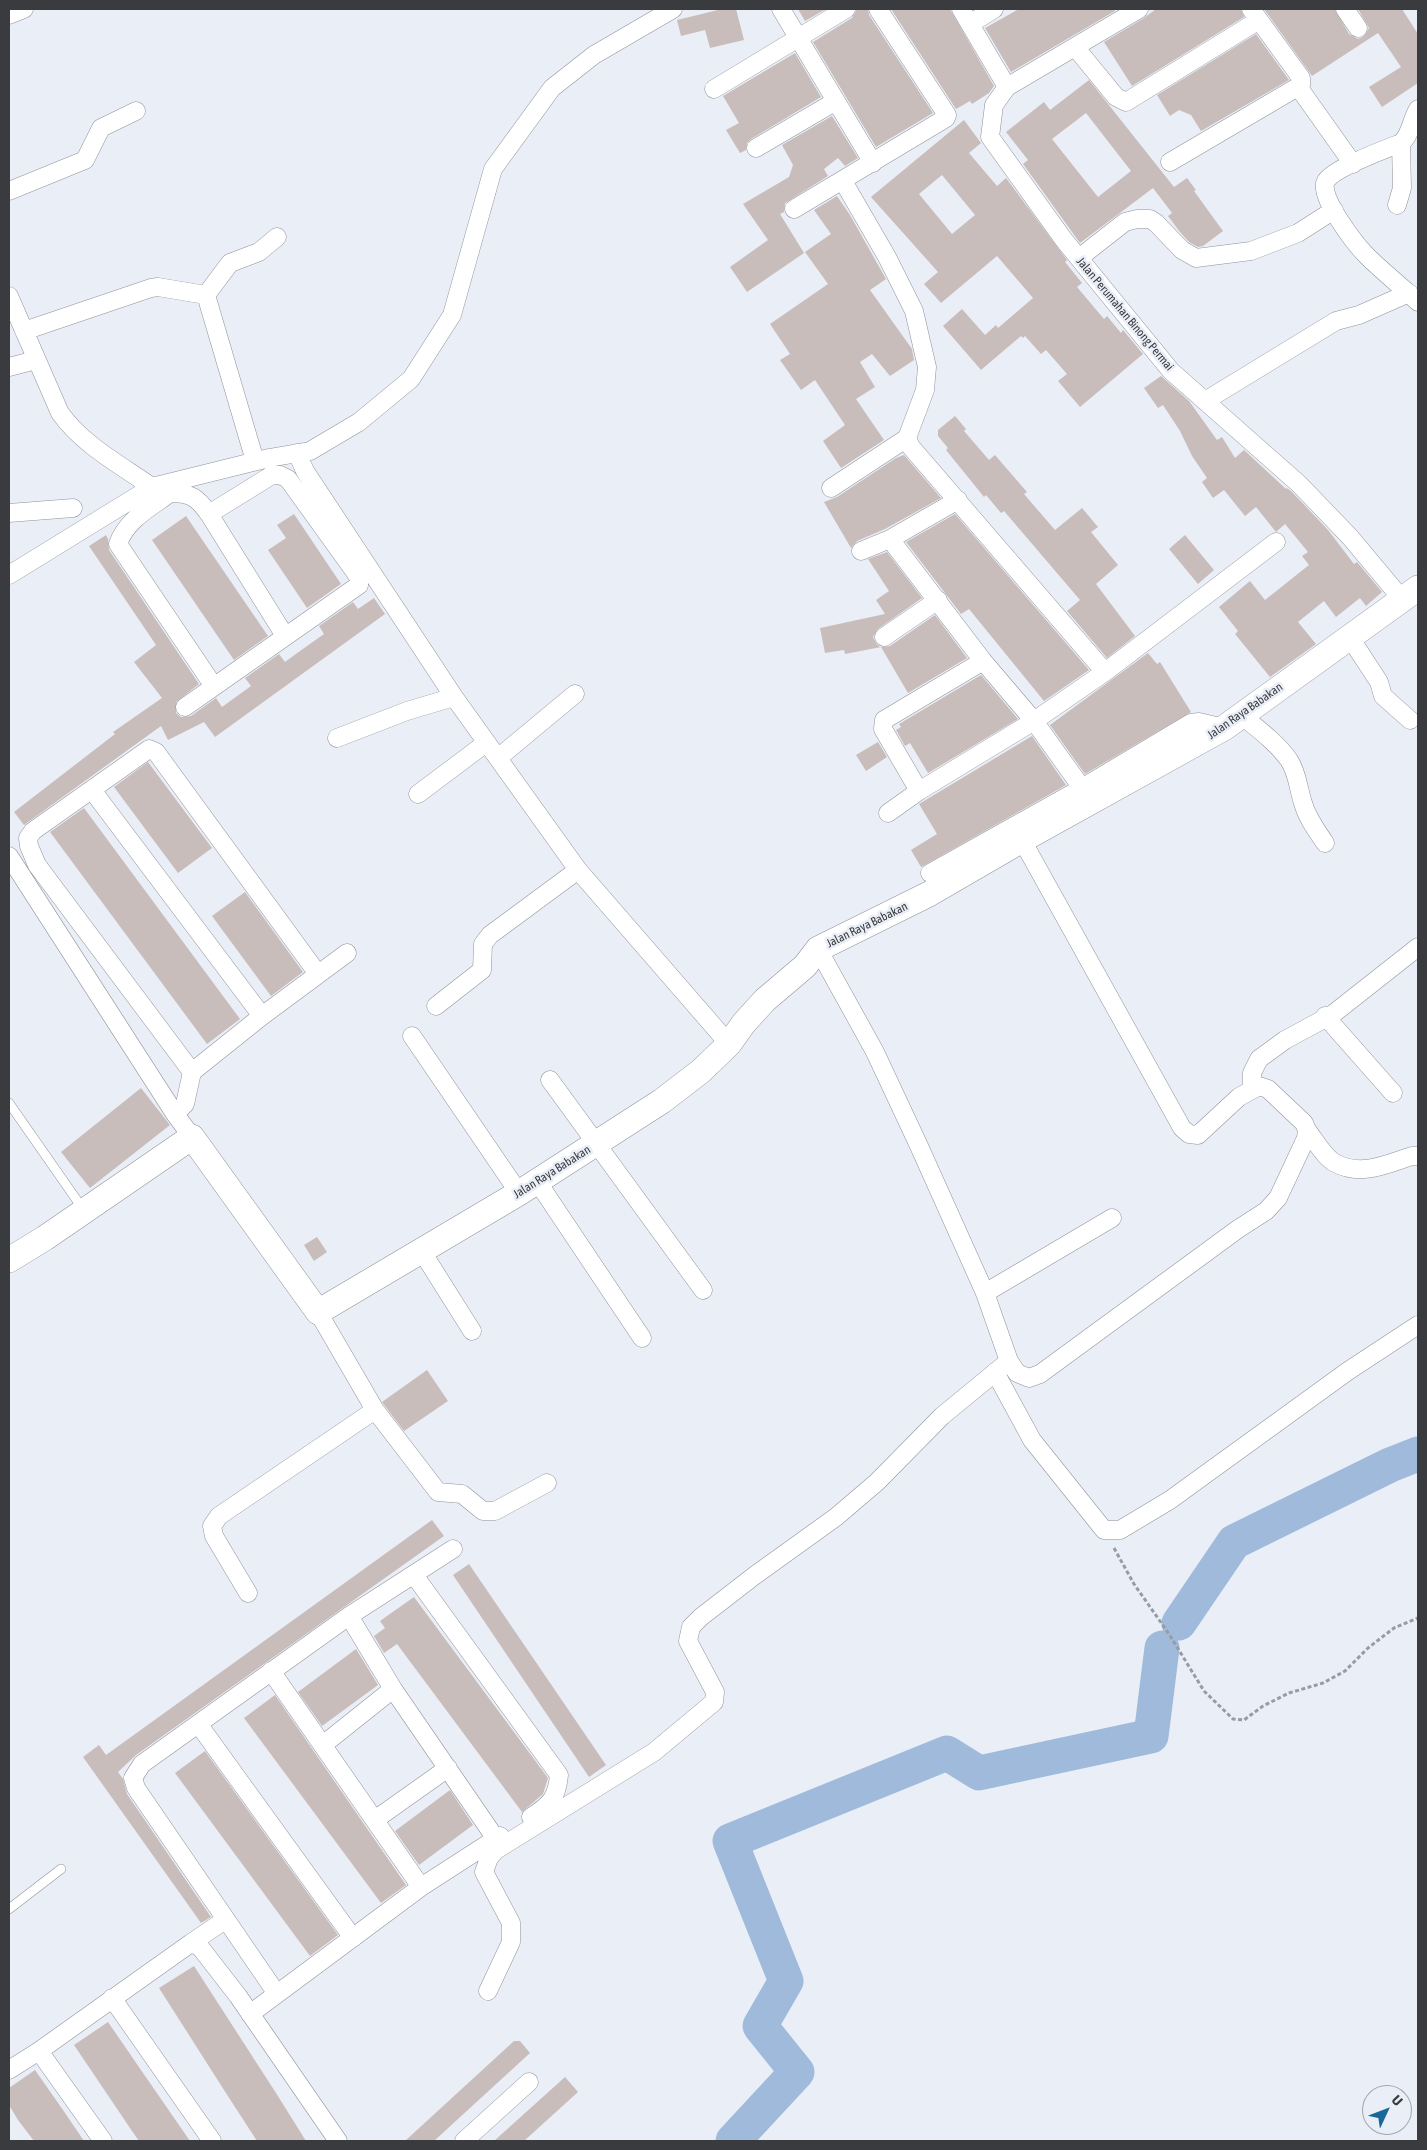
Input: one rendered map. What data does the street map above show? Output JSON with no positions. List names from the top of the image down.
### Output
{
  "streets": {
    "street": ["Jalan Perumahan Binong Permai", "Jalan Raya Babakan"]
  },
  "crossings": [
    ["Jalan Perumahan Binong Permai", "Jalan Raya Babakan"]
  ],
  "north": "top right"
}
